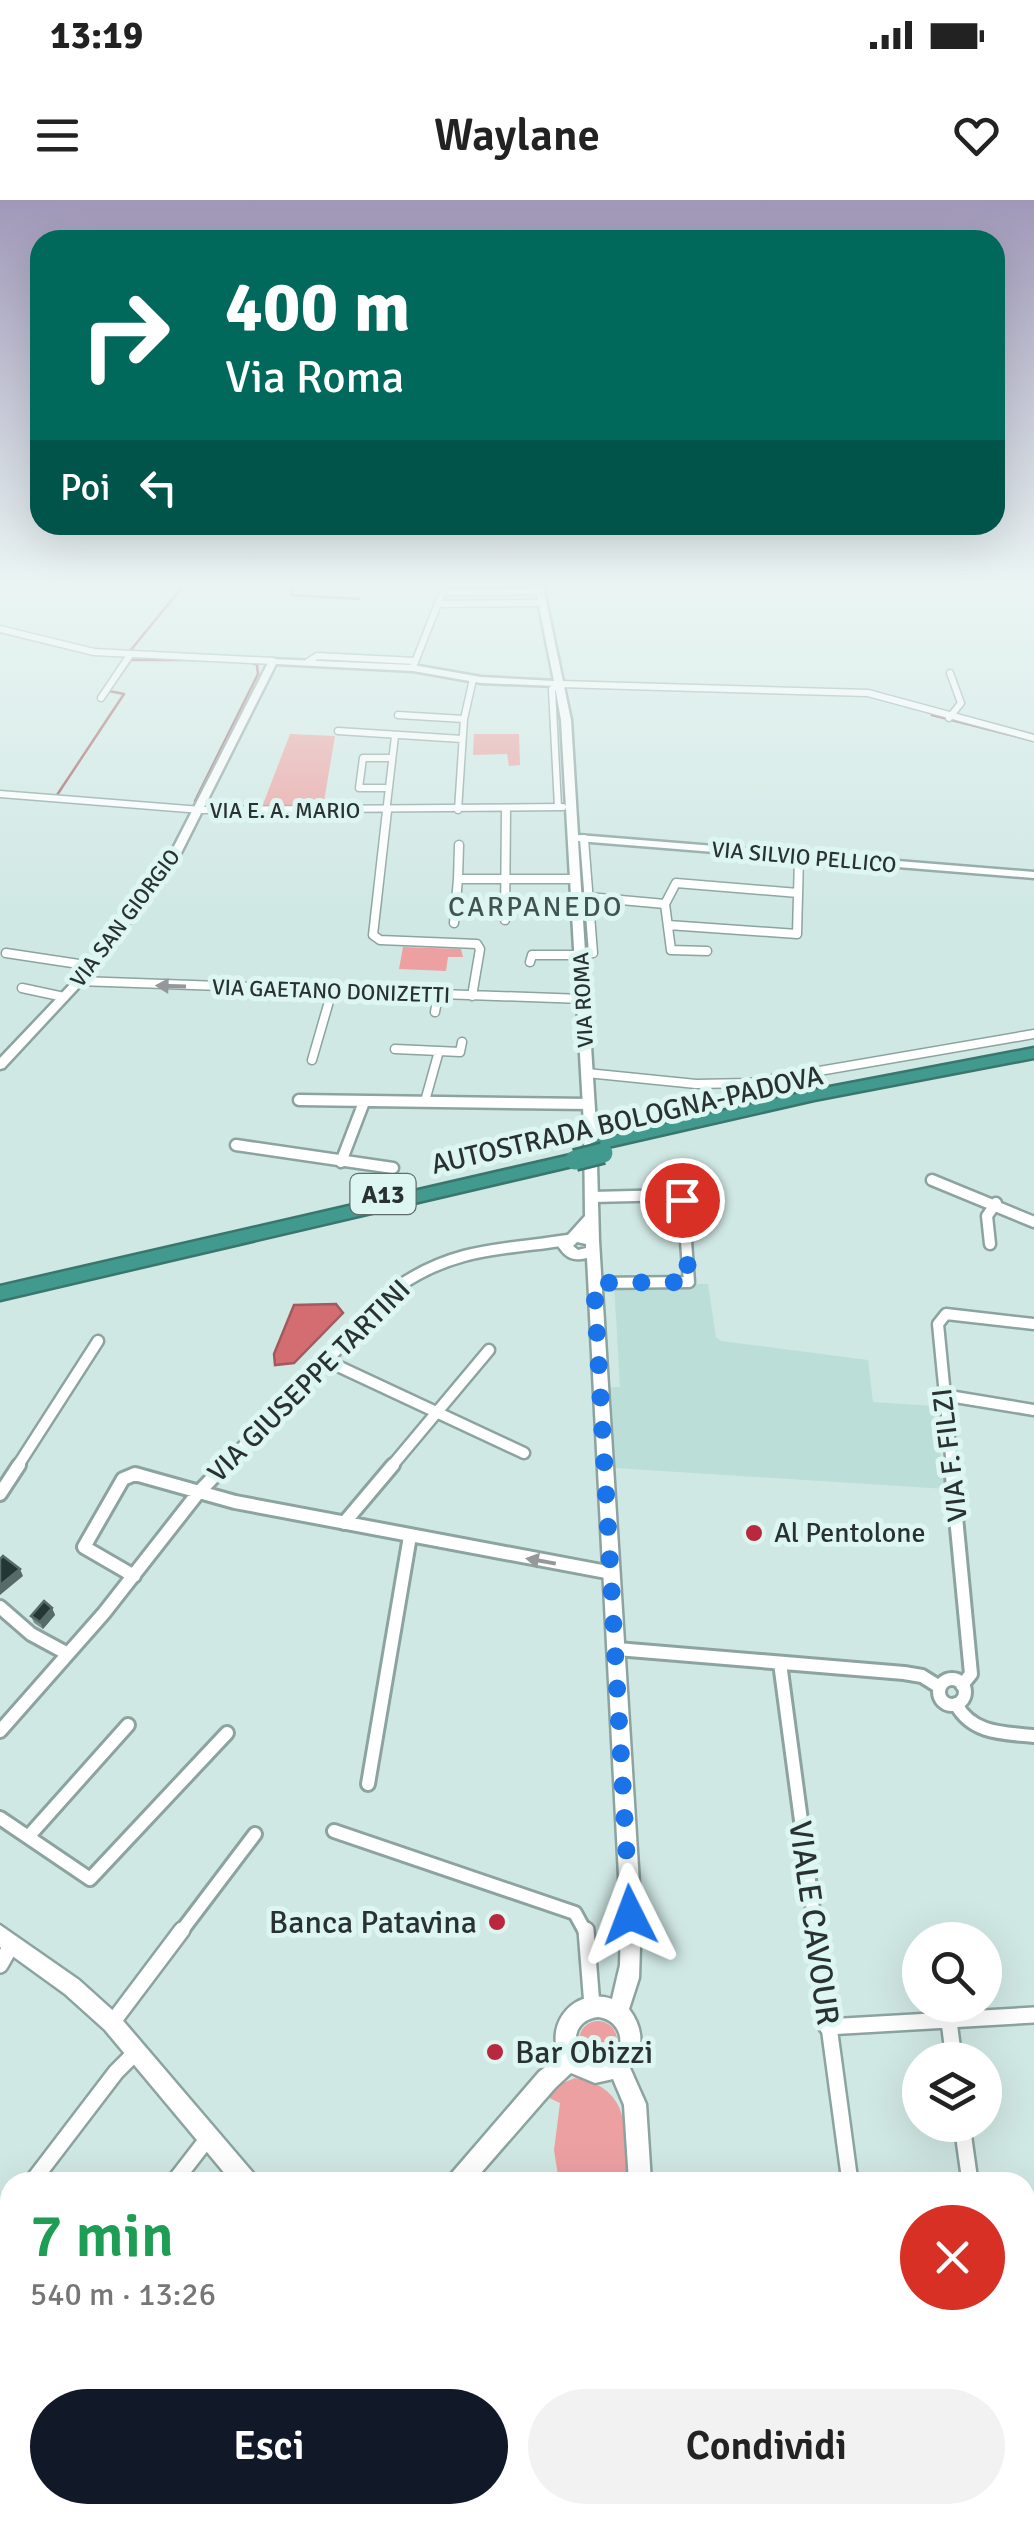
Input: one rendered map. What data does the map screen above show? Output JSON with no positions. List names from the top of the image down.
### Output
{
  "streets": {
    "highway": ["AUTOSTRADA BOLOGNA-PADOVA", "A13"],
    "main road": ["VIA SILVIO PELLICO", "VIA SAN GIORGIO", "VIA ROMA"],
    "street": [
      "VIA E. A. MARIO",
      "VIA GAETANO DONIZETTI",
      "VIA GIUSEPPE TARTINI",
      "VIA F. FILZI",
      "VIALE CAVOUR"
    ]
  },
  "crossings": [
    ["VIA E. A. MARIO", "VIA SAN GIORGIO"],
    ["VIA E. A. MARIO", "VIA ROMA"],
    ["VIA SILVIO PELLICO", "VIA ROMA"],
    ["VIA SAN GIORGIO", "VIA GAETANO DONIZETTI"],
    ["VIA GAETANO DONIZETTI", "VIA ROMA"]
  ],
  "one_way": ["VIA GAETANO DONIZETTI"],
  "districts": ["CARPANEDO"],
  "places": ["Al Pentolone", "Banca Patavina", "Bar Obizzi"],
  "page": {
    "status": "13:19",
    "header": "Waylane",
    "turn": ["400 m", "Via Roma"],
    "then": "Poi",
    "heading": ["7 min", "540 m · 13:26"],
    "buttons": ["Esci", "Condividi"]
  }
}
